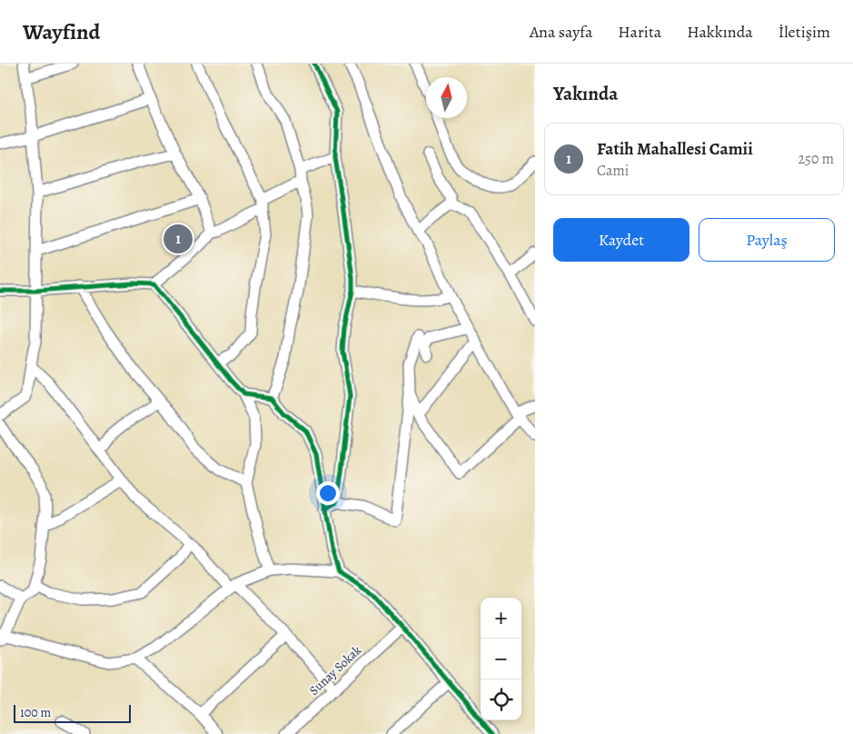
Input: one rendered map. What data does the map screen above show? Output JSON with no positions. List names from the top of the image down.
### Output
{
  "streets": {
    "street": ["Sunay Sokak"]
  },
  "scale_bar": "100 m",
  "north": "top",
  "page": {
    "header": "Wayfind",
    "nav": [
      "Ana sayfa",
      "Harita",
      "Hakkında",
      "İletişim"
    ],
    "heading": "Yakında",
    "list": [
      {
        "mark": "1",
        "name": "Fatih Mahallesi Camii",
        "note": "Cami",
        "value": "250 m"
      }
    ],
    "buttons": ["Kaydet", "Paylaş"],
    "pins": "1",
    "map_buttons": ["+", "−"],
    "scale": "100 m"
  }
}
